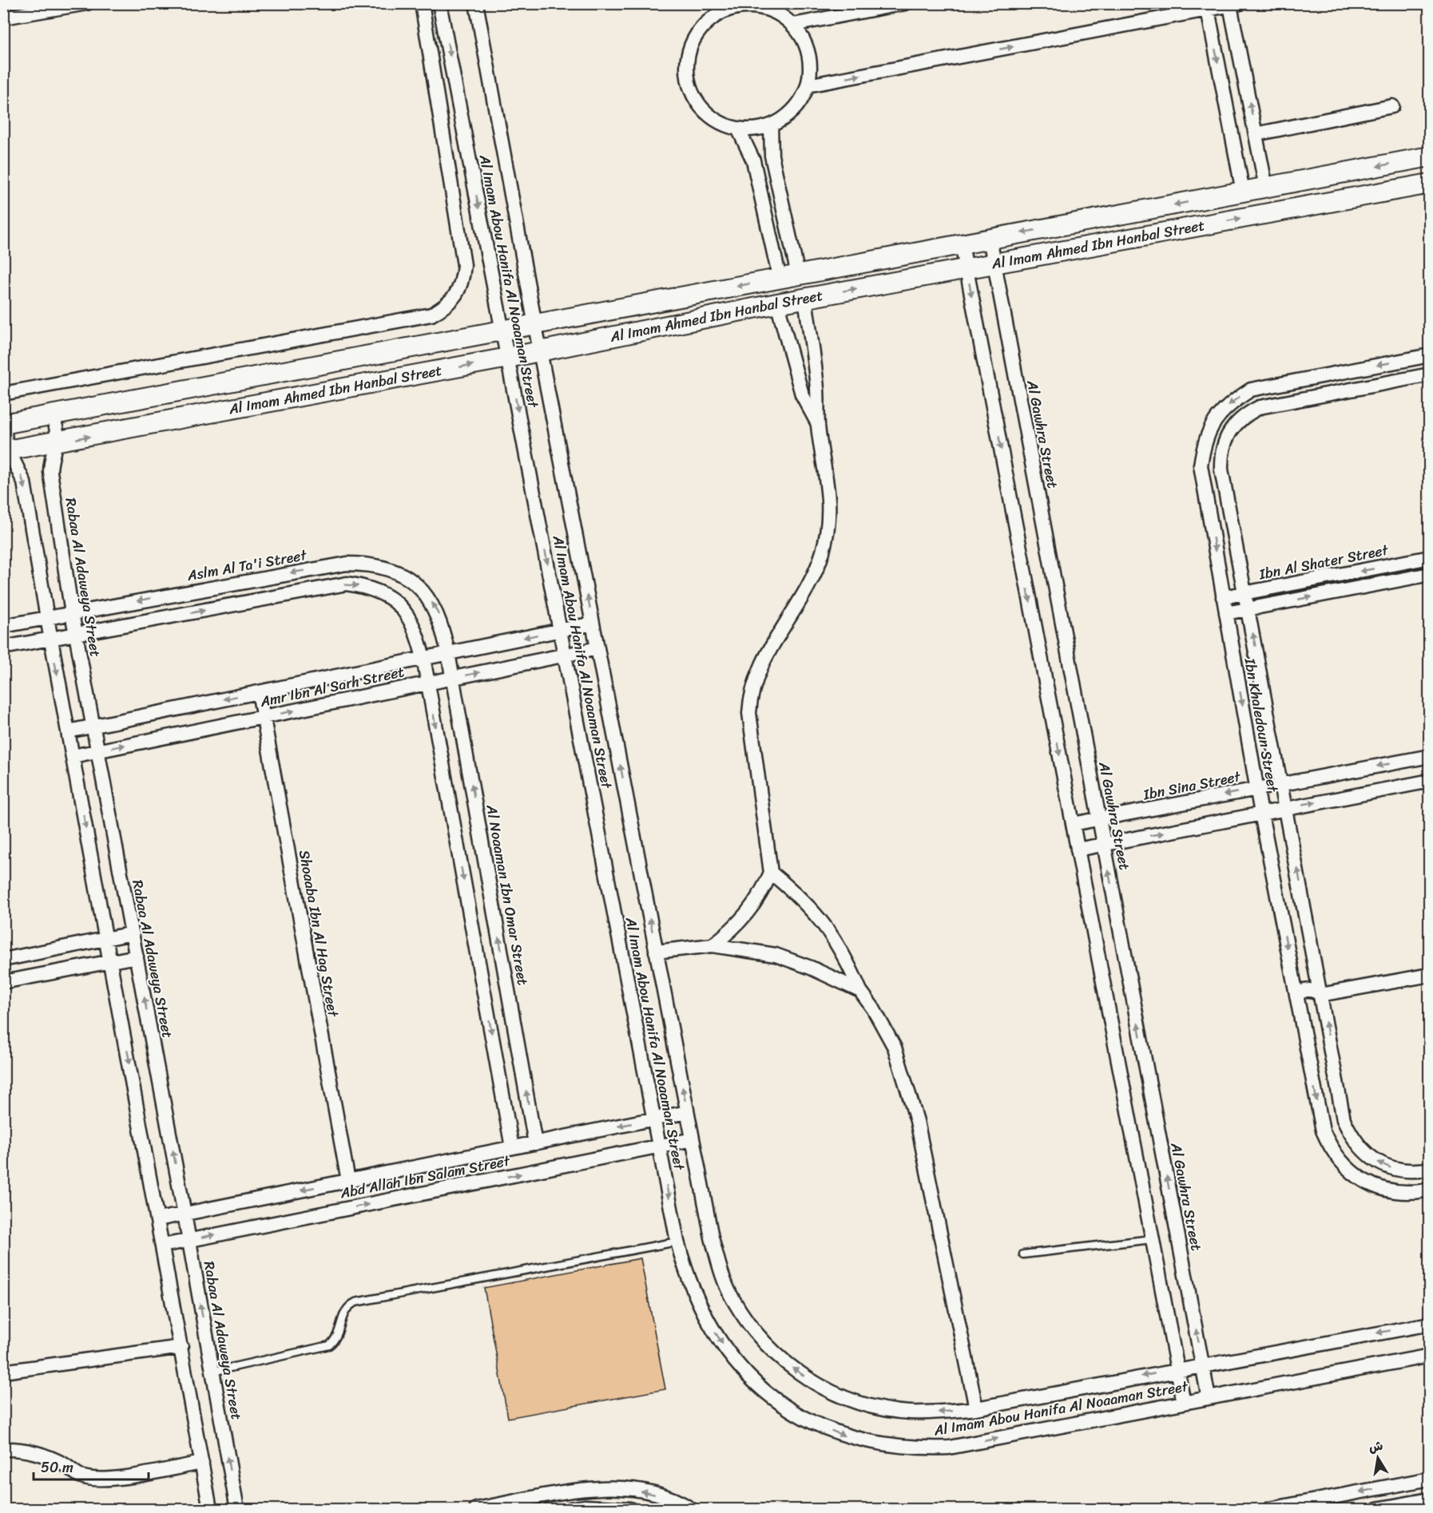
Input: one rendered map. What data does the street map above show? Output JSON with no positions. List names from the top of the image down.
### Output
{
  "streets": {
    "street": [
      "Al Imam Ahmed Ibn Hanbal Street",
      "Al Imam Abou Hanifa Al Noaaman Street",
      "Al Gawhra Street",
      "Ibn Al Shater Street",
      "Aslm Al Ta'i Street",
      "Rabaa Al Adaweya Street",
      "Amr Ibn Al Sarh Street",
      "Ibn Khaledoun Street",
      "Ibn Sina Street",
      "Al Noaaman Ibn Omar Street",
      "Shoaaba Ibn Al Hag Street",
      "Abd Allah Ibn Salam Street"
    ]
  },
  "crossings": [
    ["Al Imam Ahmed Ibn Hanbal Street", "Al Imam Abou Hanifa Al Noaaman Street"],
    ["Al Imam Ahmed Ibn Hanbal Street", "Al Gawhra Street"],
    ["Al Imam Ahmed Ibn Hanbal Street", "Rabaa Al Adaweya Street"],
    ["Al Imam Abou Hanifa Al Noaaman Street", "Al Gawhra Street"],
    ["Al Imam Abou Hanifa Al Noaaman Street", "Amr Ibn Al Sarh Street"],
    ["Al Imam Abou Hanifa Al Noaaman Street", "Abd Allah Ibn Salam Street"],
    ["Al Gawhra Street", "Ibn Sina Street"],
    ["Ibn Al Shater Street", "Ibn Khaledoun Street"],
    ["Aslm Al Ta'i Street", "Rabaa Al Adaweya Street"],
    ["Aslm Al Ta'i Street", "Amr Ibn Al Sarh Street"],
    ["Aslm Al Ta'i Street", "Al Noaaman Ibn Omar Street"],
    ["Rabaa Al Adaweya Street", "Amr Ibn Al Sarh Street"],
    ["Rabaa Al Adaweya Street", "Abd Allah Ibn Salam Street"],
    ["Amr Ibn Al Sarh Street", "Al Noaaman Ibn Omar Street"],
    ["Amr Ibn Al Sarh Street", "Shoaaba Ibn Al Hag Street"],
    ["Ibn Khaledoun Street", "Ibn Sina Street"],
    ["Al Noaaman Ibn Omar Street", "Abd Allah Ibn Salam Street"],
    ["Shoaaba Ibn Al Hag Street", "Abd Allah Ibn Salam Street"]
  ],
  "one_way": ["Aslm Al Ta'i Street"],
  "scale_bar": "50 m",
  "north": "top"
}
